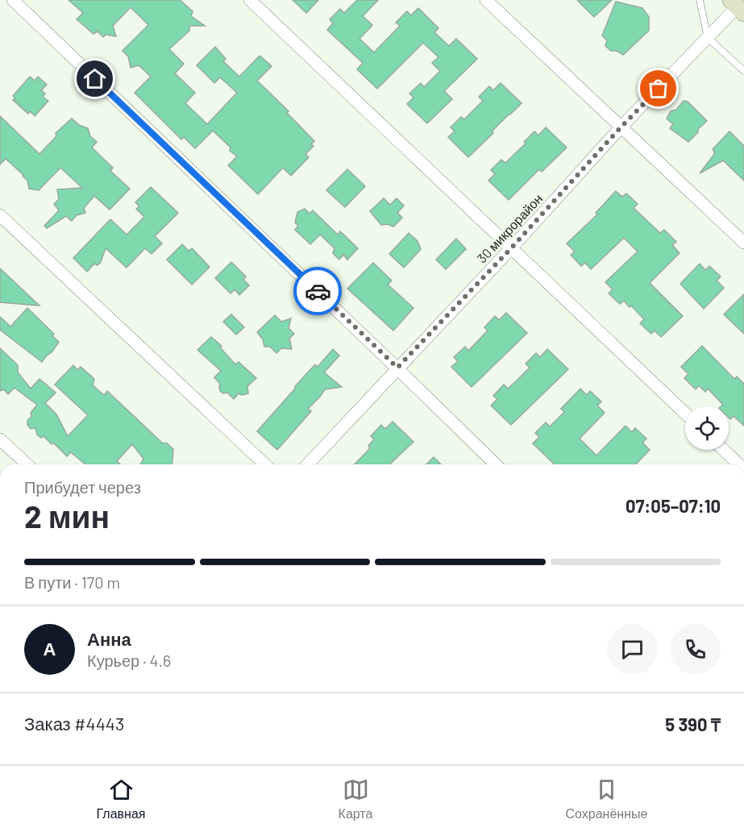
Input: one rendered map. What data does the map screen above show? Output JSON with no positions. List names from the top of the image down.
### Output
{
  "streets": {
    "street": ["30 микрорайон"]
  },
  "page": {
    "heading": ["2 мин", "Прибудет через", "07:05–07:10"],
    "panel": [
      "Анна",
      "Курьер · 4.6",
      "Заказ #4443",
      "5 390 ₸"
    ],
    "bar": "В пути · 170 m",
    "round": "А",
    "tabs": ["Главная", "Карта", "Сохранённые"]
  }
}
